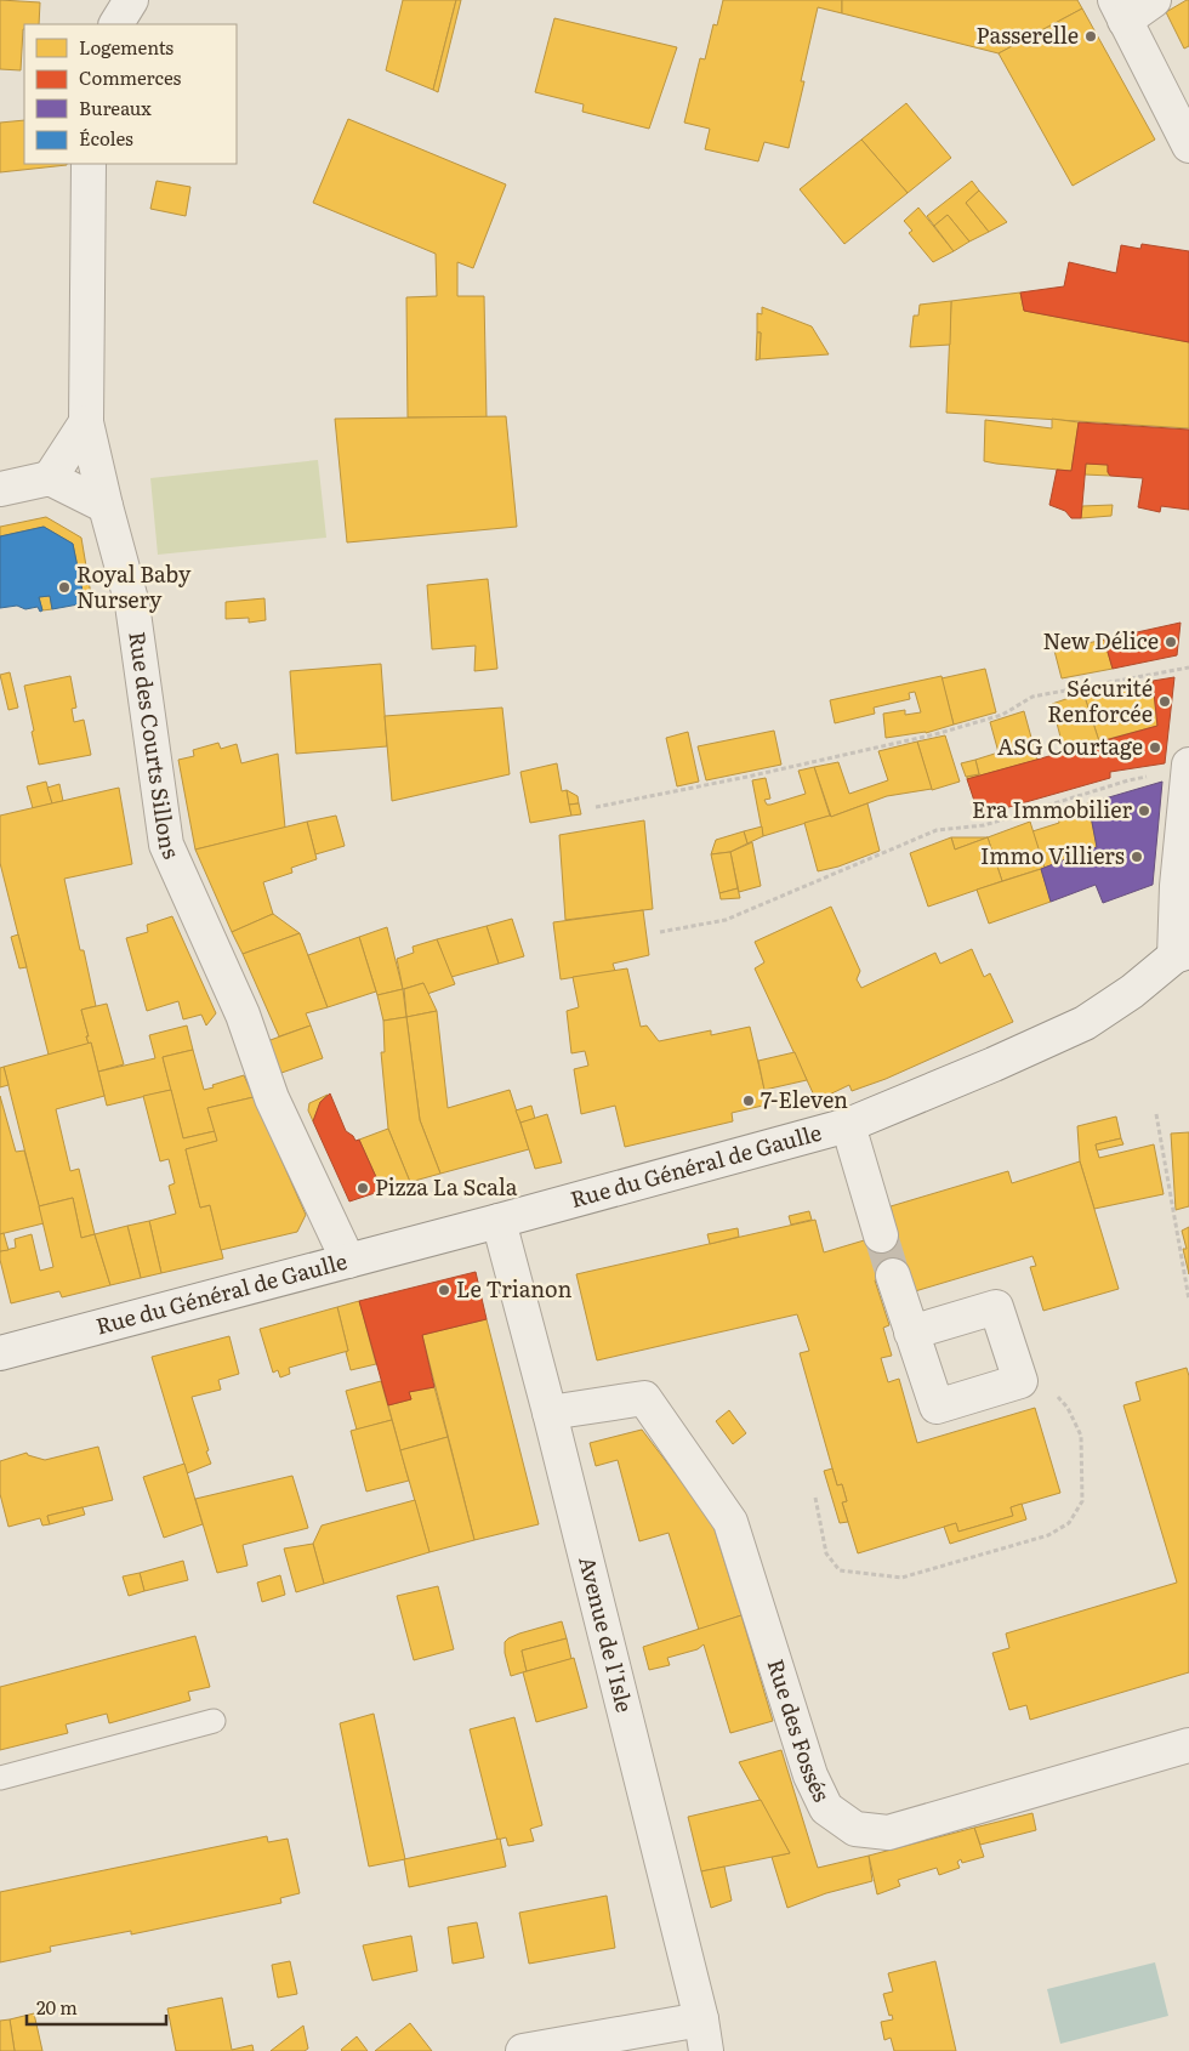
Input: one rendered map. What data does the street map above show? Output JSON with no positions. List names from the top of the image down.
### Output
{
  "streets": {
    "street": [
      "Rue des Courts Sillons",
      "Rue du Général de Gaulle",
      "Avenue de l'Isle",
      "Rue des Fossés"
    ]
  },
  "crossings": [
    ["Rue des Courts Sillons", "Rue du Général de Gaulle"],
    ["Rue du Général de Gaulle", "Avenue de l'Isle"],
    ["Avenue de l'Isle", "Rue des Fossés"]
  ],
  "places": [
    "Passerelle",
    "Royal Baby Nursery",
    "New Délice",
    "Sécurité Renforcée",
    "ASG Courtage",
    "Era Immobilier",
    "Immo Villiers",
    "7-Eleven",
    "Pizza La Scala",
    "Le Trianon"
  ],
  "legend": [
    "Logements",
    "Commerces",
    "Bureaux",
    "Écoles"
  ],
  "scale_bar": "20 m"
}
